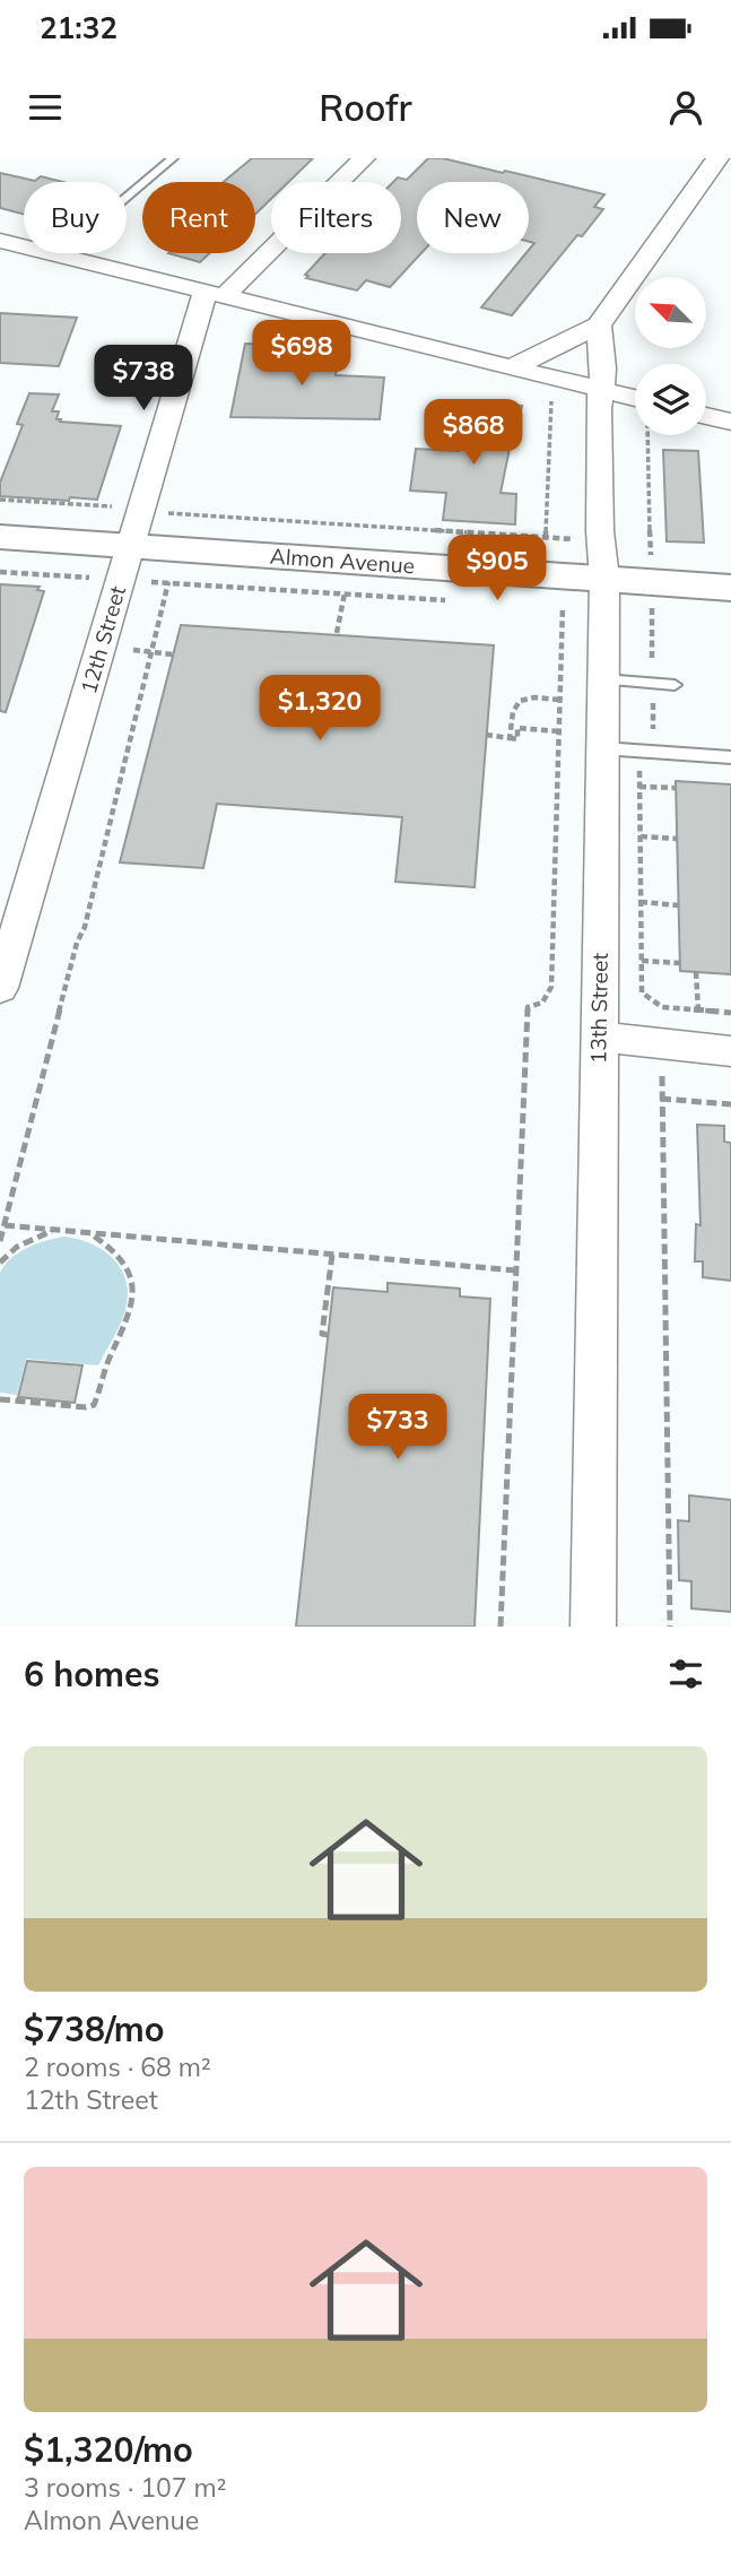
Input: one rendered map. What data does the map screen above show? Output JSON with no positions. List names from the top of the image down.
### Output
{
  "streets": {
    "main road": ["Almon Avenue"],
    "street": ["12th Street", "13th Street"]
  },
  "crossings": [
    ["Almon Avenue", "12th Street"],
    ["Almon Avenue", "13th Street"]
  ],
  "north": "top left",
  "page": {
    "status": "21:32",
    "header": "Roofr",
    "chip": [
      "Buy",
      "Rent",
      "Filters",
      "New"
    ],
    "price": [
      "$698",
      "$738",
      "$868",
      "$905",
      "$1,320",
      "$733"
    ],
    "heading": "6 homes",
    "list": [
      {
        "name": "$738/mo",
        "note": "2 rooms · 68 m² · 12th Street"
      },
      {
        "name": "$1,320/mo",
        "note": "3 rooms · 107 m² · Almon Avenue"
      }
    ]
  }
}
